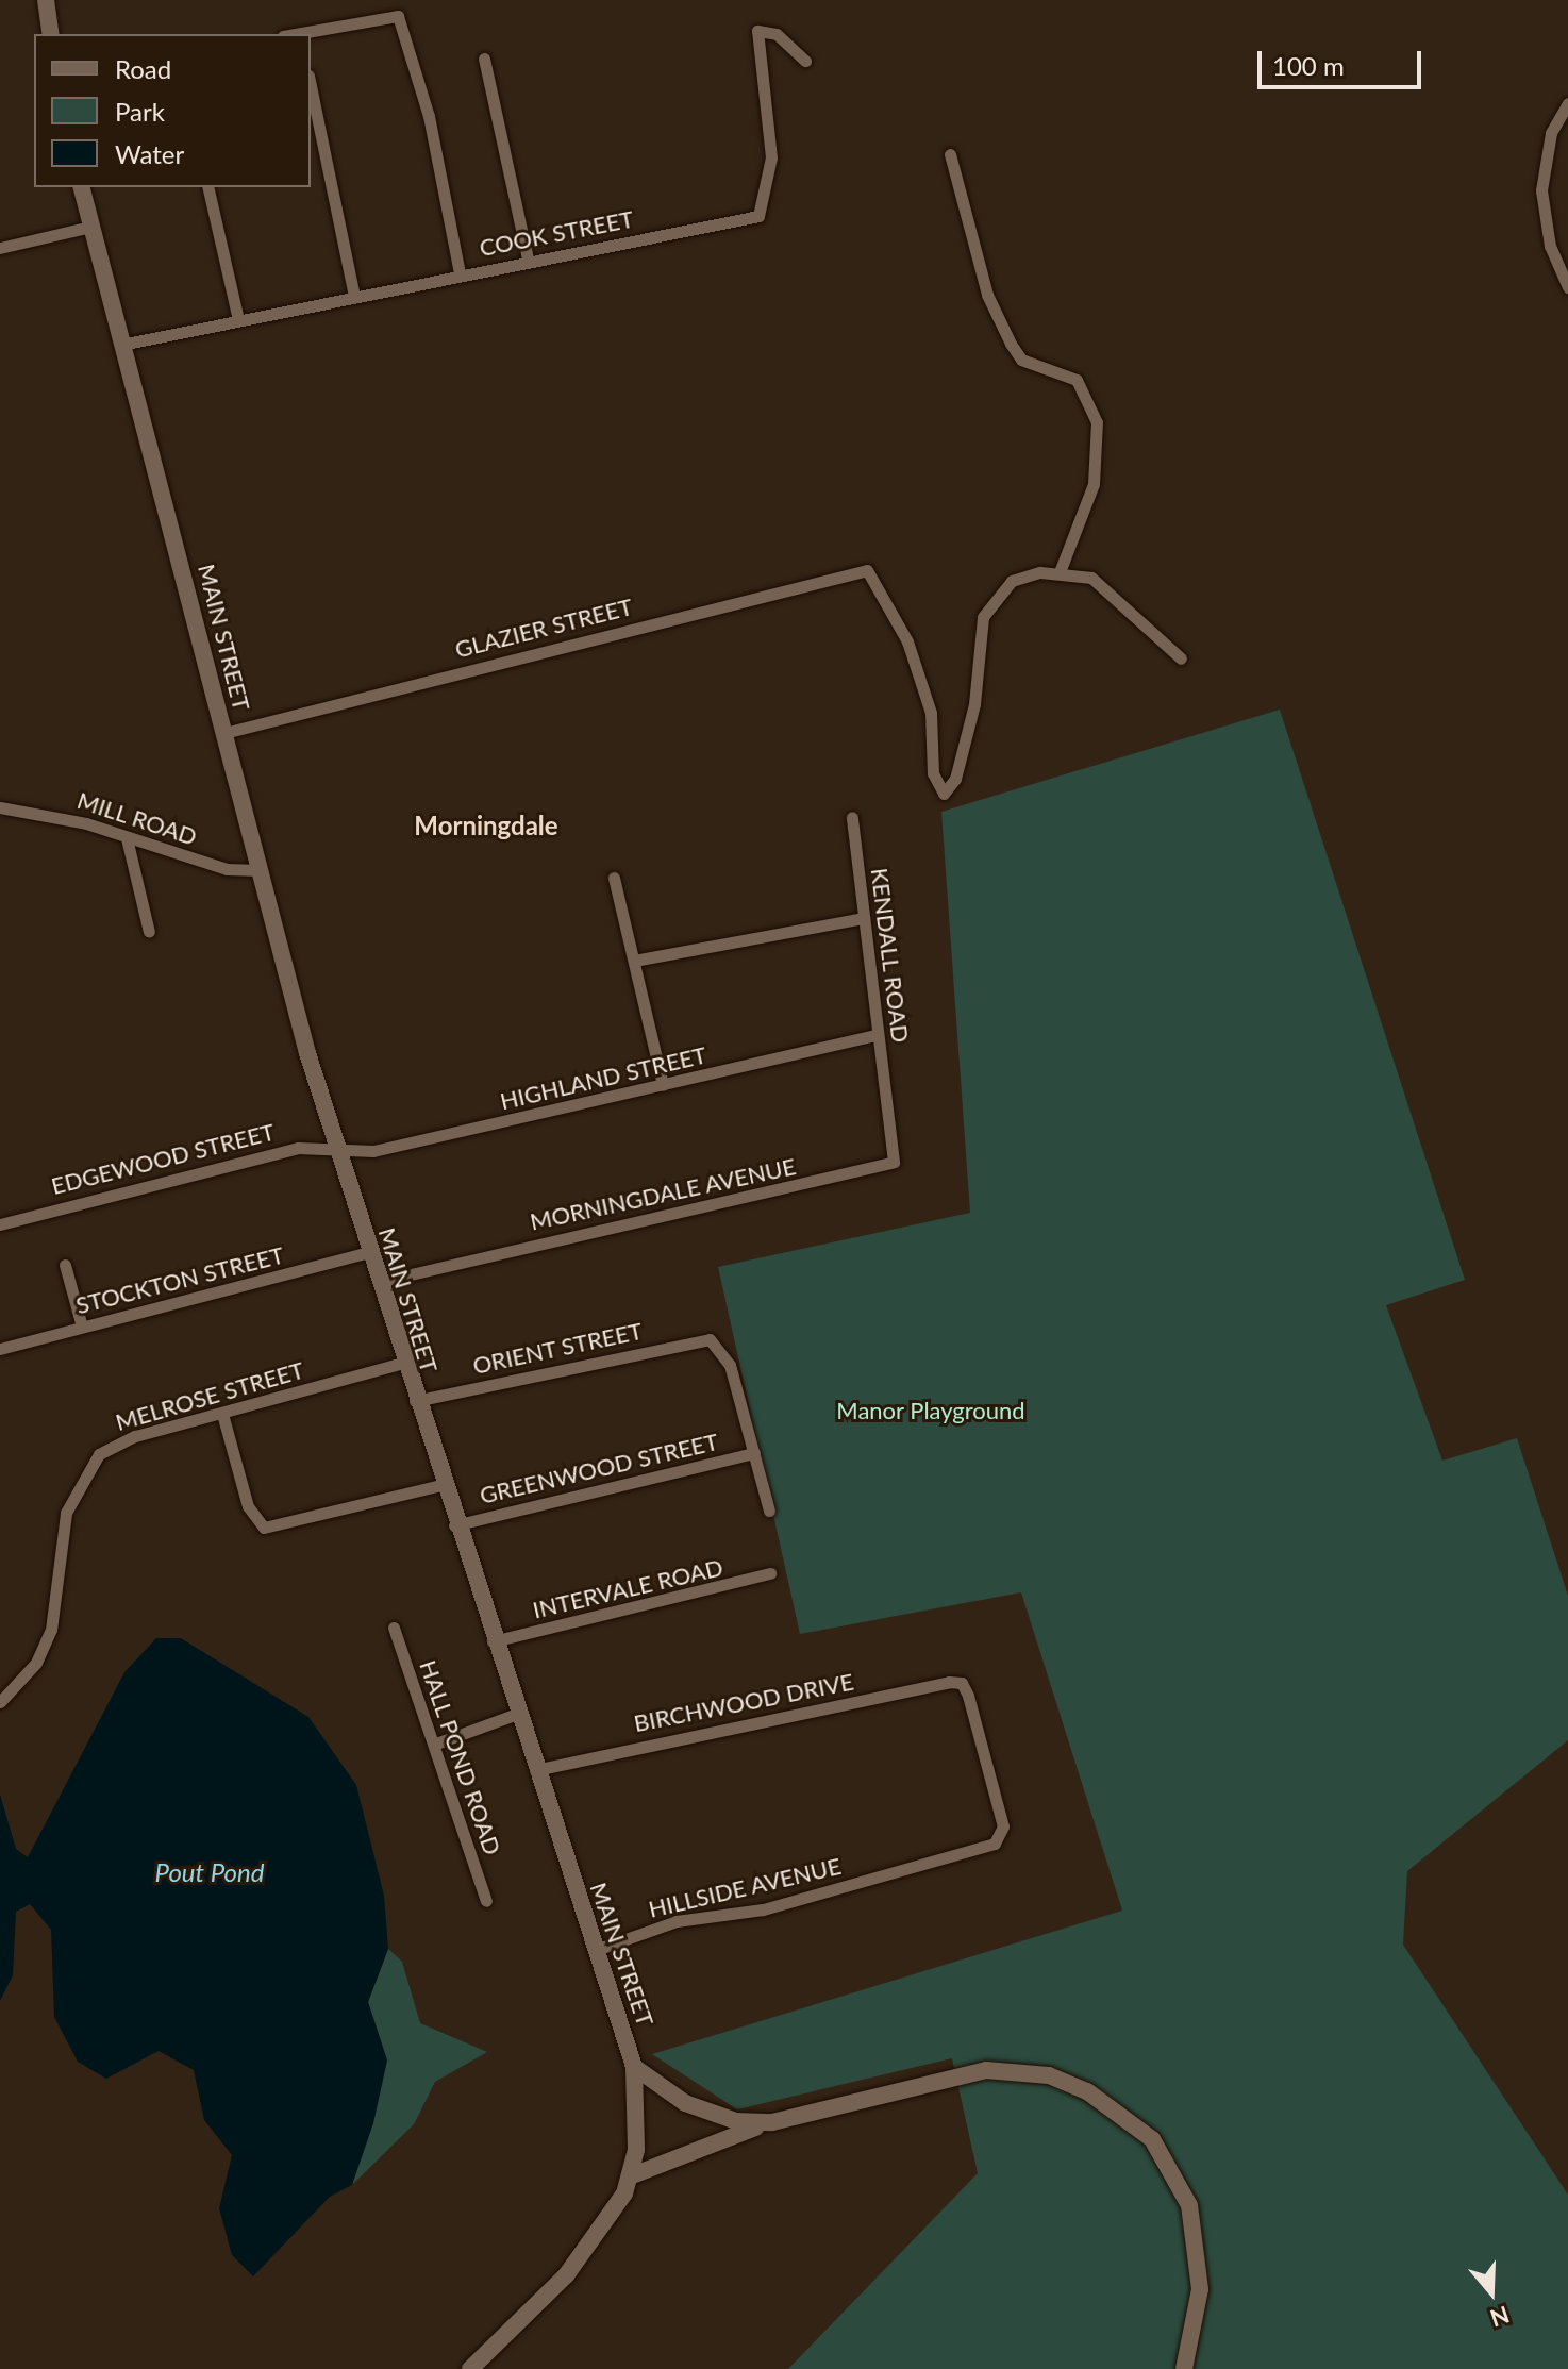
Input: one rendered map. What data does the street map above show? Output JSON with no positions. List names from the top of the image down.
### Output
{
  "streets": {
    "main road": ["MAIN STREET"],
    "street": [
      "COOK STREET",
      "GLAZIER STREET",
      "MILL ROAD",
      "KENDALL ROAD",
      "HIGHLAND STREET",
      "EDGEWOOD STREET",
      "MORNINGDALE AVENUE",
      "STOCKTON STREET",
      "ORIENT STREET",
      "MELROSE STREET",
      "GREENWOOD STREET",
      "INTERVALE ROAD",
      "BIRCHWOOD DRIVE",
      "HALL POND ROAD",
      "HILLSIDE AVENUE"
    ]
  },
  "crossings": [
    ["COOK STREET", "MAIN STREET"],
    ["GLAZIER STREET", "MAIN STREET"],
    ["MAIN STREET", "MILL ROAD"],
    ["MAIN STREET", "HIGHLAND STREET"],
    ["MAIN STREET", "EDGEWOOD STREET"],
    ["MAIN STREET", "MORNINGDALE AVENUE"],
    ["MAIN STREET", "STOCKTON STREET"],
    ["MAIN STREET", "ORIENT STREET"],
    ["MAIN STREET", "MELROSE STREET"],
    ["MAIN STREET", "GREENWOOD STREET"],
    ["MAIN STREET", "INTERVALE ROAD"],
    ["MAIN STREET", "BIRCHWOOD DRIVE"],
    ["MAIN STREET", "HILLSIDE AVENUE"],
    ["KENDALL ROAD", "HIGHLAND STREET"],
    ["KENDALL ROAD", "MORNINGDALE AVENUE"],
    ["HIGHLAND STREET", "EDGEWOOD STREET"],
    ["ORIENT STREET", "GREENWOOD STREET"],
    ["BIRCHWOOD DRIVE", "HILLSIDE AVENUE"]
  ],
  "districts": ["Morningdale"],
  "water": ["Pout Pond"],
  "parks": ["Manor Playground"],
  "legend": ["Road", "Park", "Water"],
  "scale_bar": "100 m",
  "north": "bottom"
}
